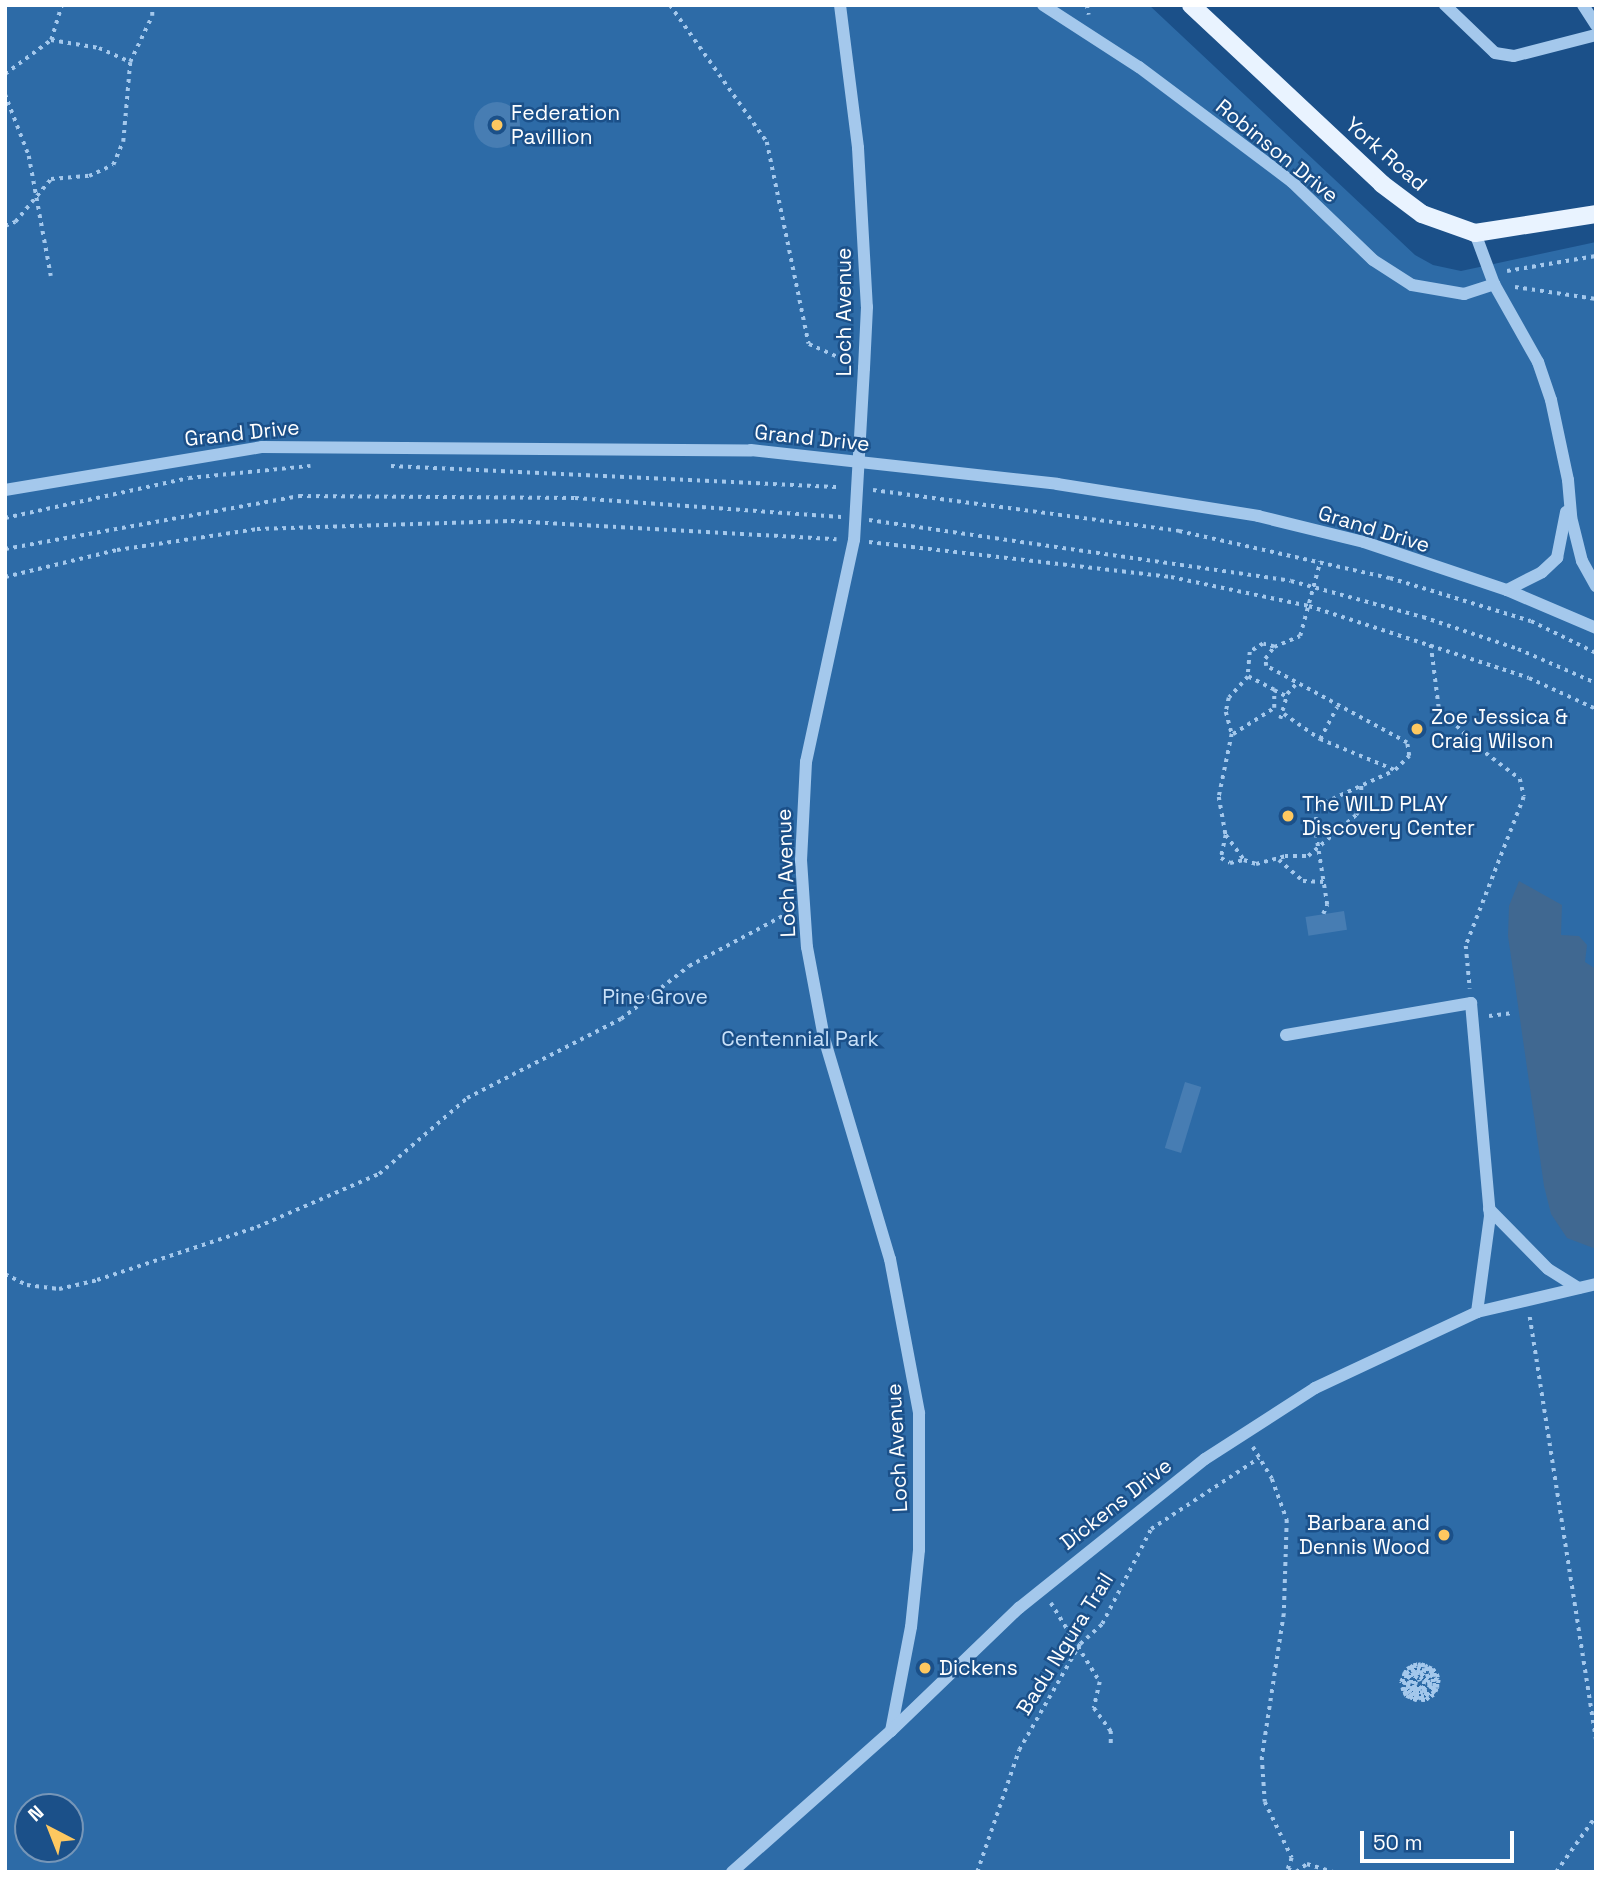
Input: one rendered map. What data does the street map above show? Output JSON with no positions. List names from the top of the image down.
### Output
{
  "streets": {
    "main road": ["York Road"],
    "street": [
      "Robinson Drive",
      "Loch Avenue",
      "Grand Drive",
      "Dickens Drive"
    ],
    "path": ["Badu Ngura Trail"]
  },
  "crossings": [
    ["Loch Avenue", "Grand Drive"],
    ["Loch Avenue", "Dickens Drive"]
  ],
  "parks": ["Pine Grove", "Centennial Park"],
  "places": [
    "Federation Pavillion",
    "Zoe Jessica & Craig Wilson",
    "The WILD PLAY Discovery Center",
    "Barbara and Dennis Wood",
    "Dickens"
  ],
  "scale_bar": "50 m",
  "north": "top left"
}
